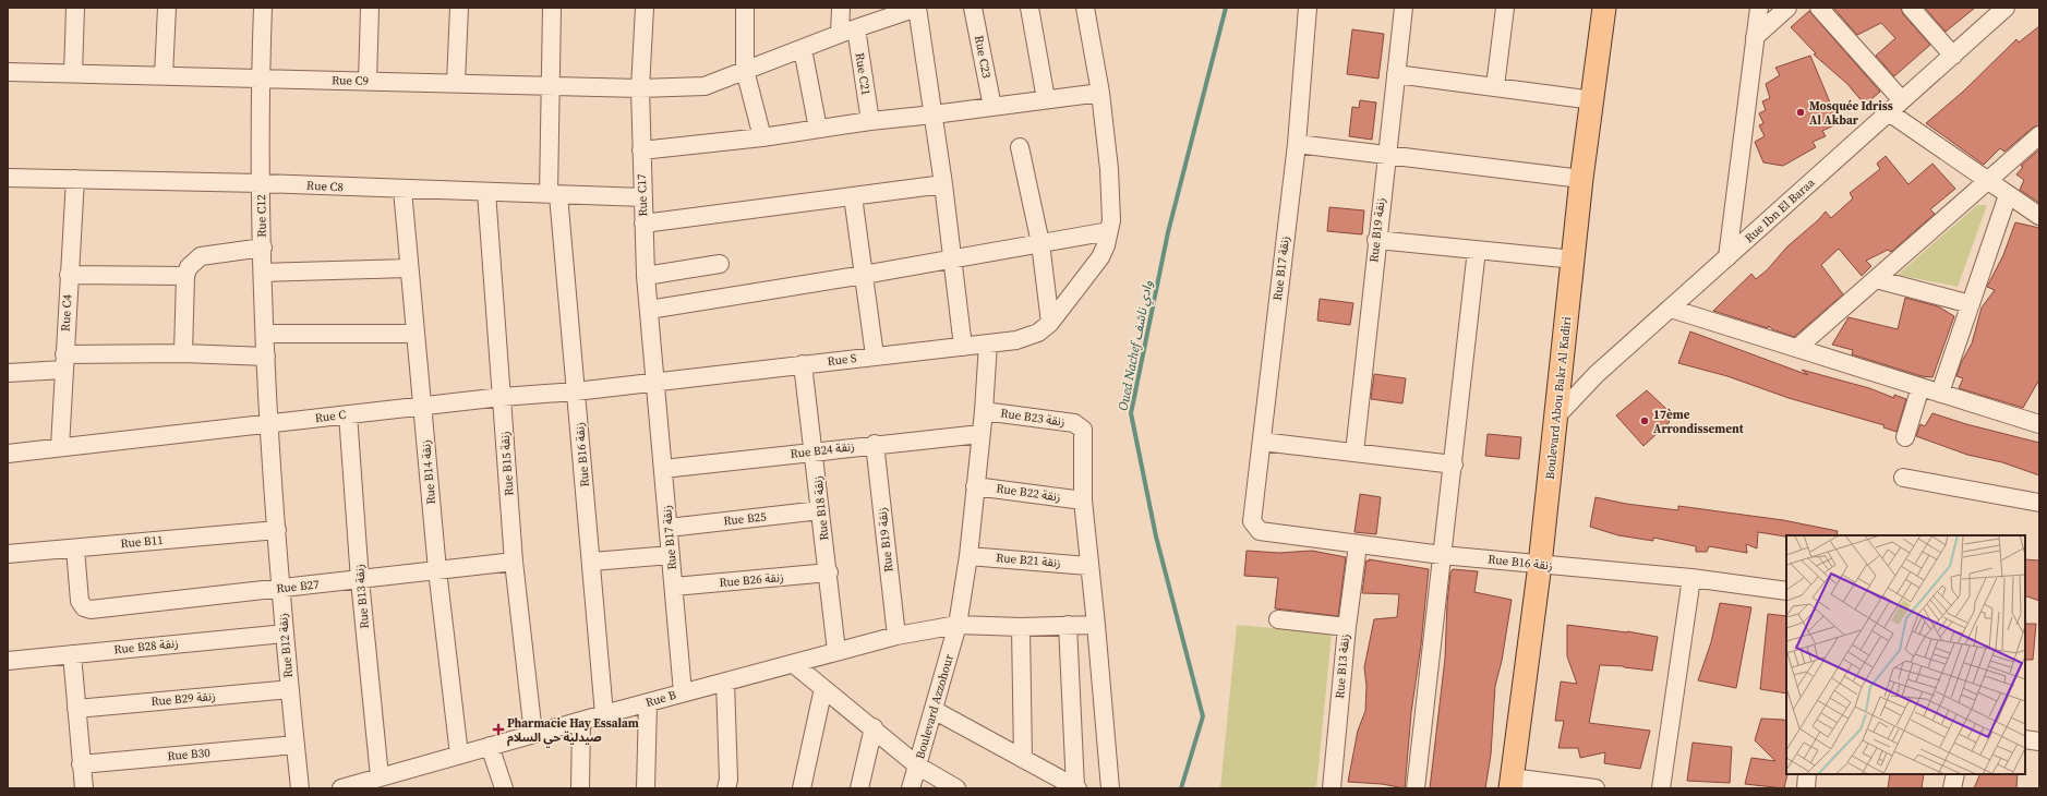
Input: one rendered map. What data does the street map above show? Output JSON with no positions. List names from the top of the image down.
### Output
{
  "streets": {
    "main road": ["Boulevard Abou Bakr Al Kadiri"],
    "street": [
      "Rue C23",
      "Rue C21",
      "Rue C9",
      "Rue C8",
      "Rue C17",
      "Rue Ibn El Baraa",
      "Rue C12",
      "Rue B19 زنقة",
      "Rue B17 زنقة",
      "Rue C4",
      "Rue S",
      "Rue C",
      "Rue B23 زنقة",
      "Rue B24 زنقة",
      "Rue B16 زنقة",
      "Rue B15 زنقة",
      "Rue B14 زنقة",
      "Rue B22 زنقة",
      "Rue B18 زنقة",
      "Rue B25",
      "Rue B11",
      "Rue B21 زنقة",
      "Rue B26 زنقة",
      "Rue B27",
      "Rue B13 زنقة",
      "Rue B12 زنقة",
      "Rue B28 زنقة",
      "Rue B29 زنقة",
      "Rue B",
      "Boulevard Azzohour",
      "Rue B30"
    ]
  },
  "crossings": [
    ["Rue C21", "Rue C9"],
    ["Rue C9", "Rue C17"],
    ["Rue C9", "Rue C12"],
    ["Rue C9", "Rue B16 زنقة"],
    ["Rue C8", "Rue C17"],
    ["Rue C8", "Rue C12"],
    ["Rue C8", "Rue C4"],
    ["Rue C8", "Rue B16 زنقة"],
    ["Rue C8", "Rue B15 زنقة"],
    ["Rue C8", "Rue B14 زنقة"],
    ["Rue C17", "Rue B17 زنقة"],
    ["Rue C17", "Rue S"],
    ["Rue C17", "Rue C"],
    ["Rue Ibn El Baraa", "Boulevard Abou Bakr Al Kadiri"],
    ["Rue C12", "Rue C"],
    ["Rue C12", "Rue B12 زنقة"],
    ["Rue B19 زنقة", "Rue B24 زنقة"],
    ["Rue B19 زنقة", "Rue B"],
    ["Rue B17 زنقة", "Rue S"],
    ["Rue B17 زنقة", "Rue C"],
    ["Rue B17 زنقة", "Rue B24 زنقة"],
    ["Rue B17 زنقة", "Rue B16 زنقة"],
    ["Rue B17 زنقة", "Rue B25"],
    ["Rue B17 زنقة", "Rue B26 زنقة"],
    ["Rue B17 زنقة", "Rue B"],
    ["Rue C4", "Rue C"],
    ["Rue S", "Rue C"],
    ["Rue S", "Rue B18 زنقة"],
    ["Rue S", "Boulevard Azzohour"],
    ["Boulevard Abou Bakr Al Kadiri", "Rue B16 زنقة"],
    ["Rue C", "Rue B16 زنقة"],
    ["Rue C", "Rue B15 زنقة"],
    ["Rue C", "Rue B14 زنقة"],
    ["Rue C", "Rue B13 زنقة"],
    ["Rue C", "Rue B12 زنقة"],
    ["Rue B23 زنقة", "Rue B22 زنقة"],
    ["Rue B23 زنقة", "Boulevard Azzohour"],
    ["Rue B24 زنقة", "Rue B18 زنقة"],
    ["Rue B24 زنقة", "Boulevard Azzohour"],
    ["Rue B16 زنقة", "Rue B13 زنقة"],
    ["Rue B16 زنقة", "Rue B"],
    ["Rue B15 زنقة", "Rue B27"],
    ["Rue B15 زنقة", "Rue B"],
    ["Rue B14 زنقة", "Rue B27"],
    ["Rue B14 زنقة", "Rue B"],
    ["Rue B22 زنقة", "Boulevard Azzohour"],
    ["Rue B18 زنقة", "Rue B25"],
    ["Rue B18 زنقة", "Rue B26 زنقة"],
    ["Rue B18 زنقة", "Rue B"],
    ["Rue B11", "Rue B27"],
    ["Rue B11", "Rue B12 زنقة"],
    ["Rue B21 زنقة", "Boulevard Azzohour"],
    ["Rue B27", "Rue B13 زنقة"],
    ["Rue B27", "Rue B12 زنقة"],
    ["Rue B13 زنقة", "Rue B"],
    ["Rue B12 زنقة", "Rue B28 زنقة"],
    ["Rue B12 زنقة", "Rue B29 زنقة"],
    ["Rue B12 زنقة", "Rue B30"],
    ["Rue B", "Boulevard Azzohour"]
  ],
  "water": ["Oued Nachef وادي ناشف"],
  "places": {
    "other": ["Mosquée Idriss Al Akbar", "17ème Arrondissement"],
    "health": ["Pharmacie Hay Essalam صيدلية حي السلام"]
  }
}
